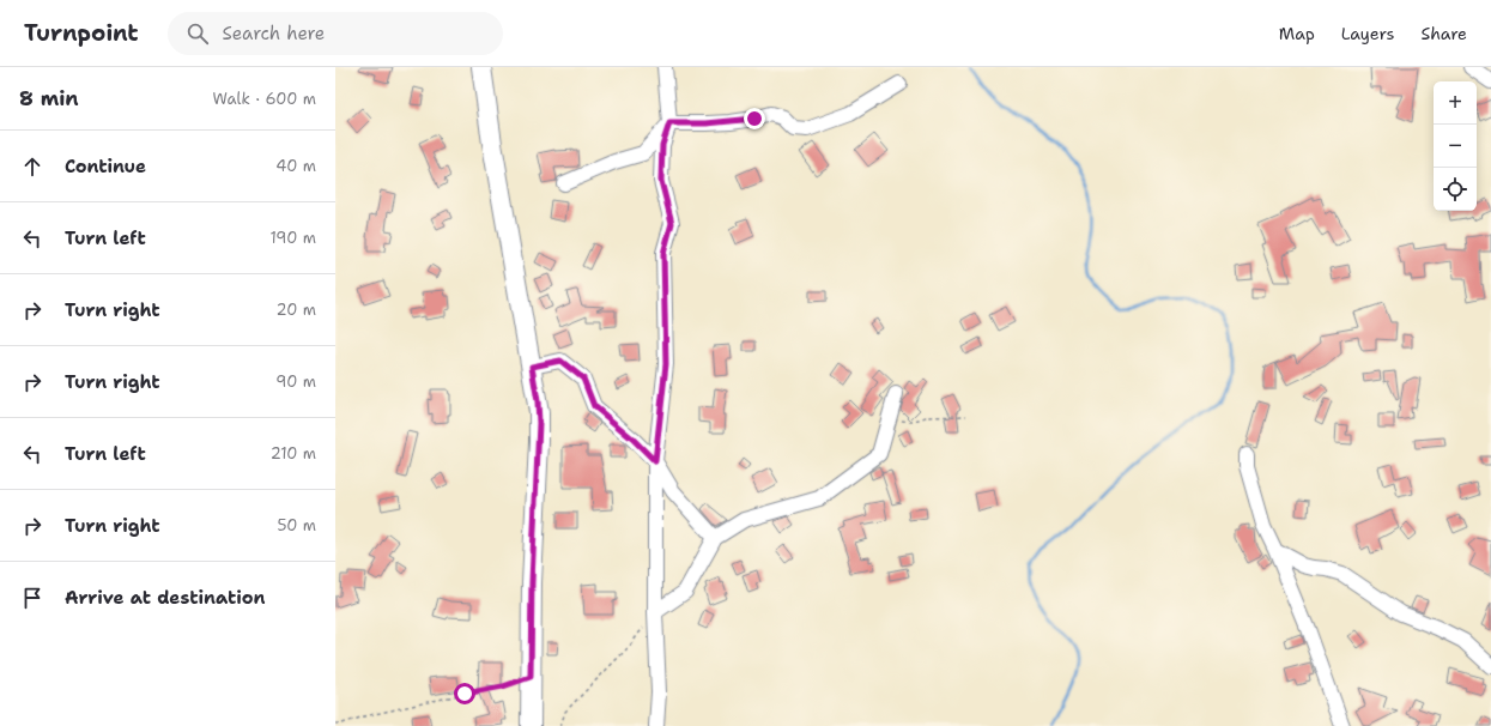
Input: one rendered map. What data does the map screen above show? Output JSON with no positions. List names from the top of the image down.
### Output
{
  "page": {
    "header": "Turnpoint",
    "search": "Search here",
    "nav": ["Map", "Layers", "Share"],
    "heading": ["8 min", "Walk · 600 m"],
    "map_buttons": ["+", "−"],
    "list": [
      ["Continue", "40 m"],
      ["Turn left", "190 m"],
      ["Turn right", "20 m"],
      ["Turn right", "90 m"],
      ["Turn left", "210 m"],
      ["Turn right", "50 m"],
      "Arrive at destination"
    ]
  }
}
